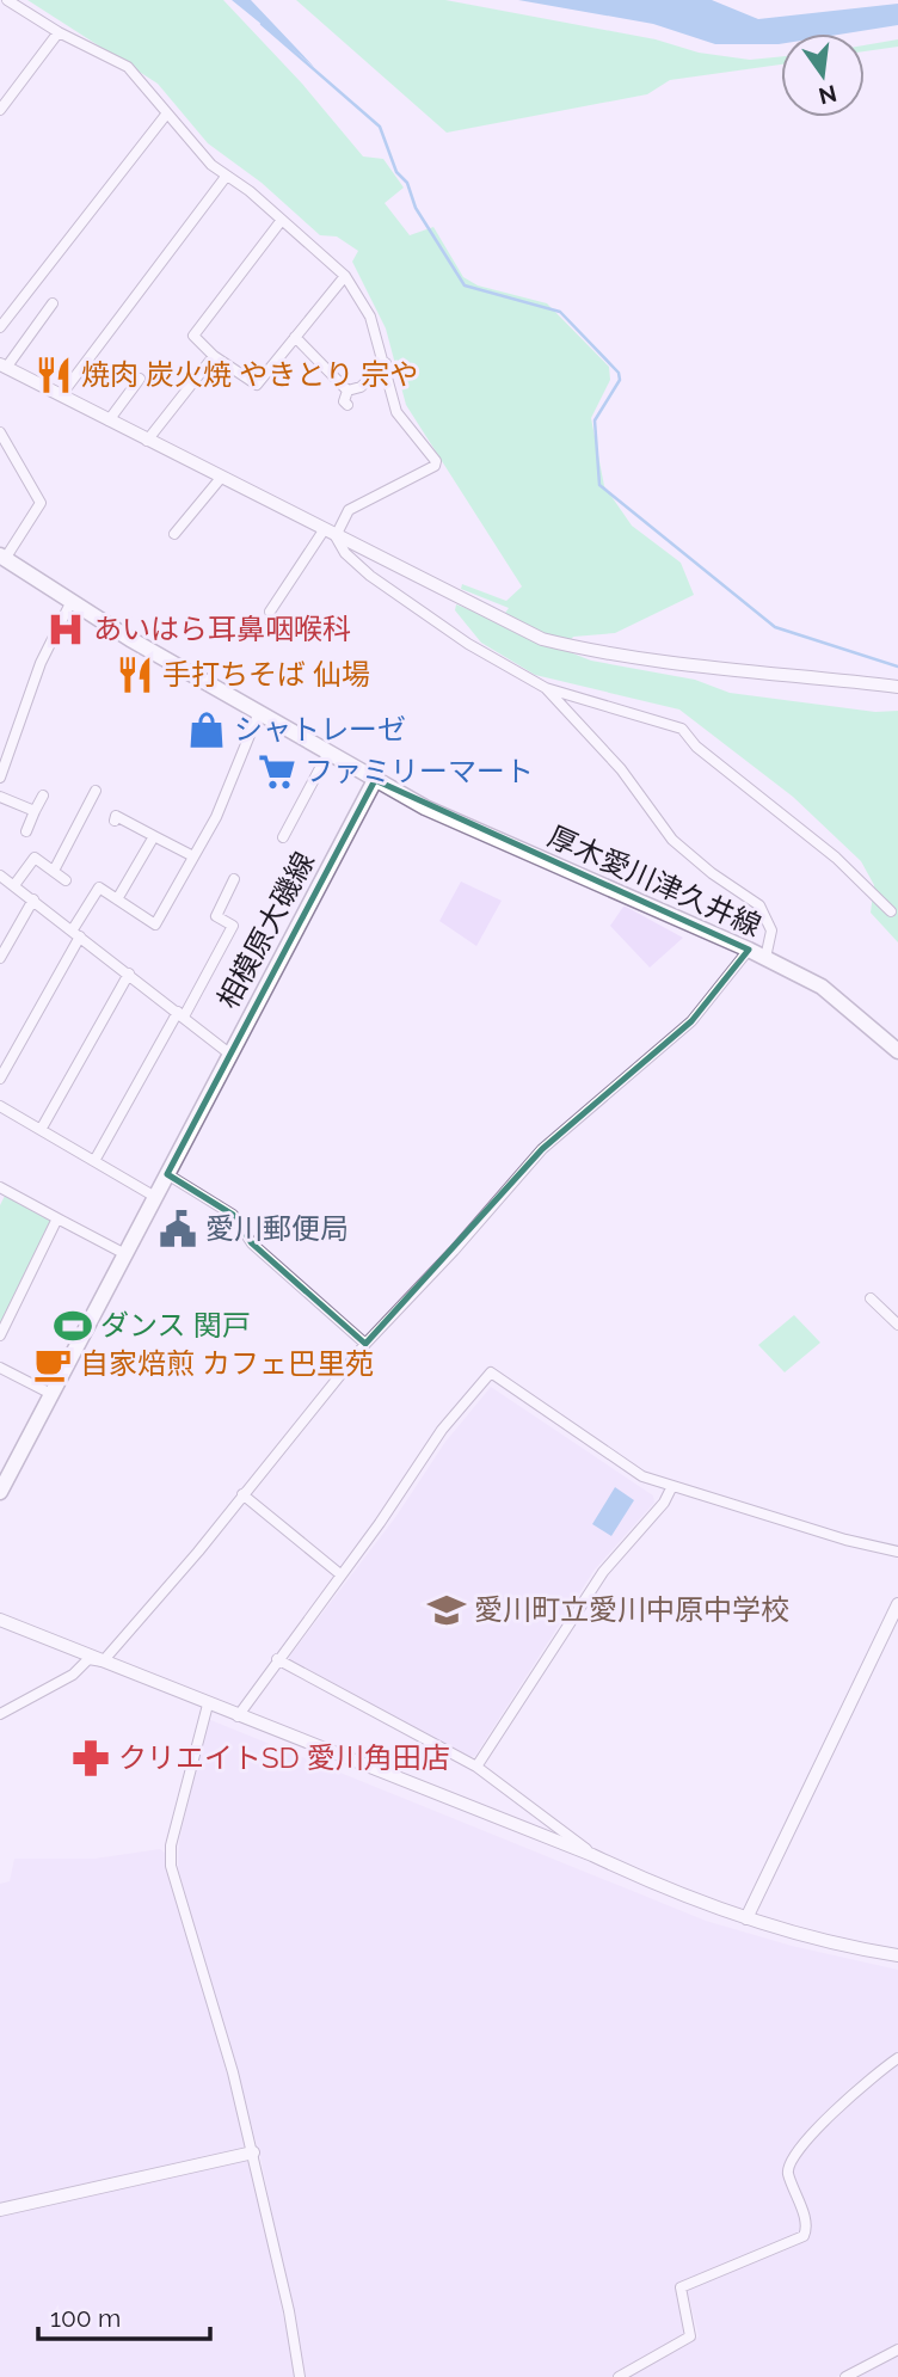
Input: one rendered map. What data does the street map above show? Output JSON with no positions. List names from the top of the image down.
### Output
{
  "streets": {
    "main road": ["厚木愛川津久井線", "相模原大磯線"]
  },
  "crossings": [
    ["厚木愛川津久井線", "相模原大磯線"]
  ],
  "places": {
    "restaurant": ["焼肉 炭火焼 やきとり 宗や", "手打ちそば 仙場"],
    "hospital": ["あいはら耳鼻咽喉科"],
    "shop": ["シャトレーゼ"],
    "supermarket": ["ファミリーマート"],
    "public building": ["愛川郵便局"],
    "sports": ["ダンス 関戸"],
    "cafe": ["自家焙煎 カフェ巴里苑"],
    "school or university": ["愛川町立愛川中原中学校"],
    "pharmacy": ["クリエイトSD 愛川角田店"]
  },
  "scale_bar": "100 m",
  "north": "bottom"
}
